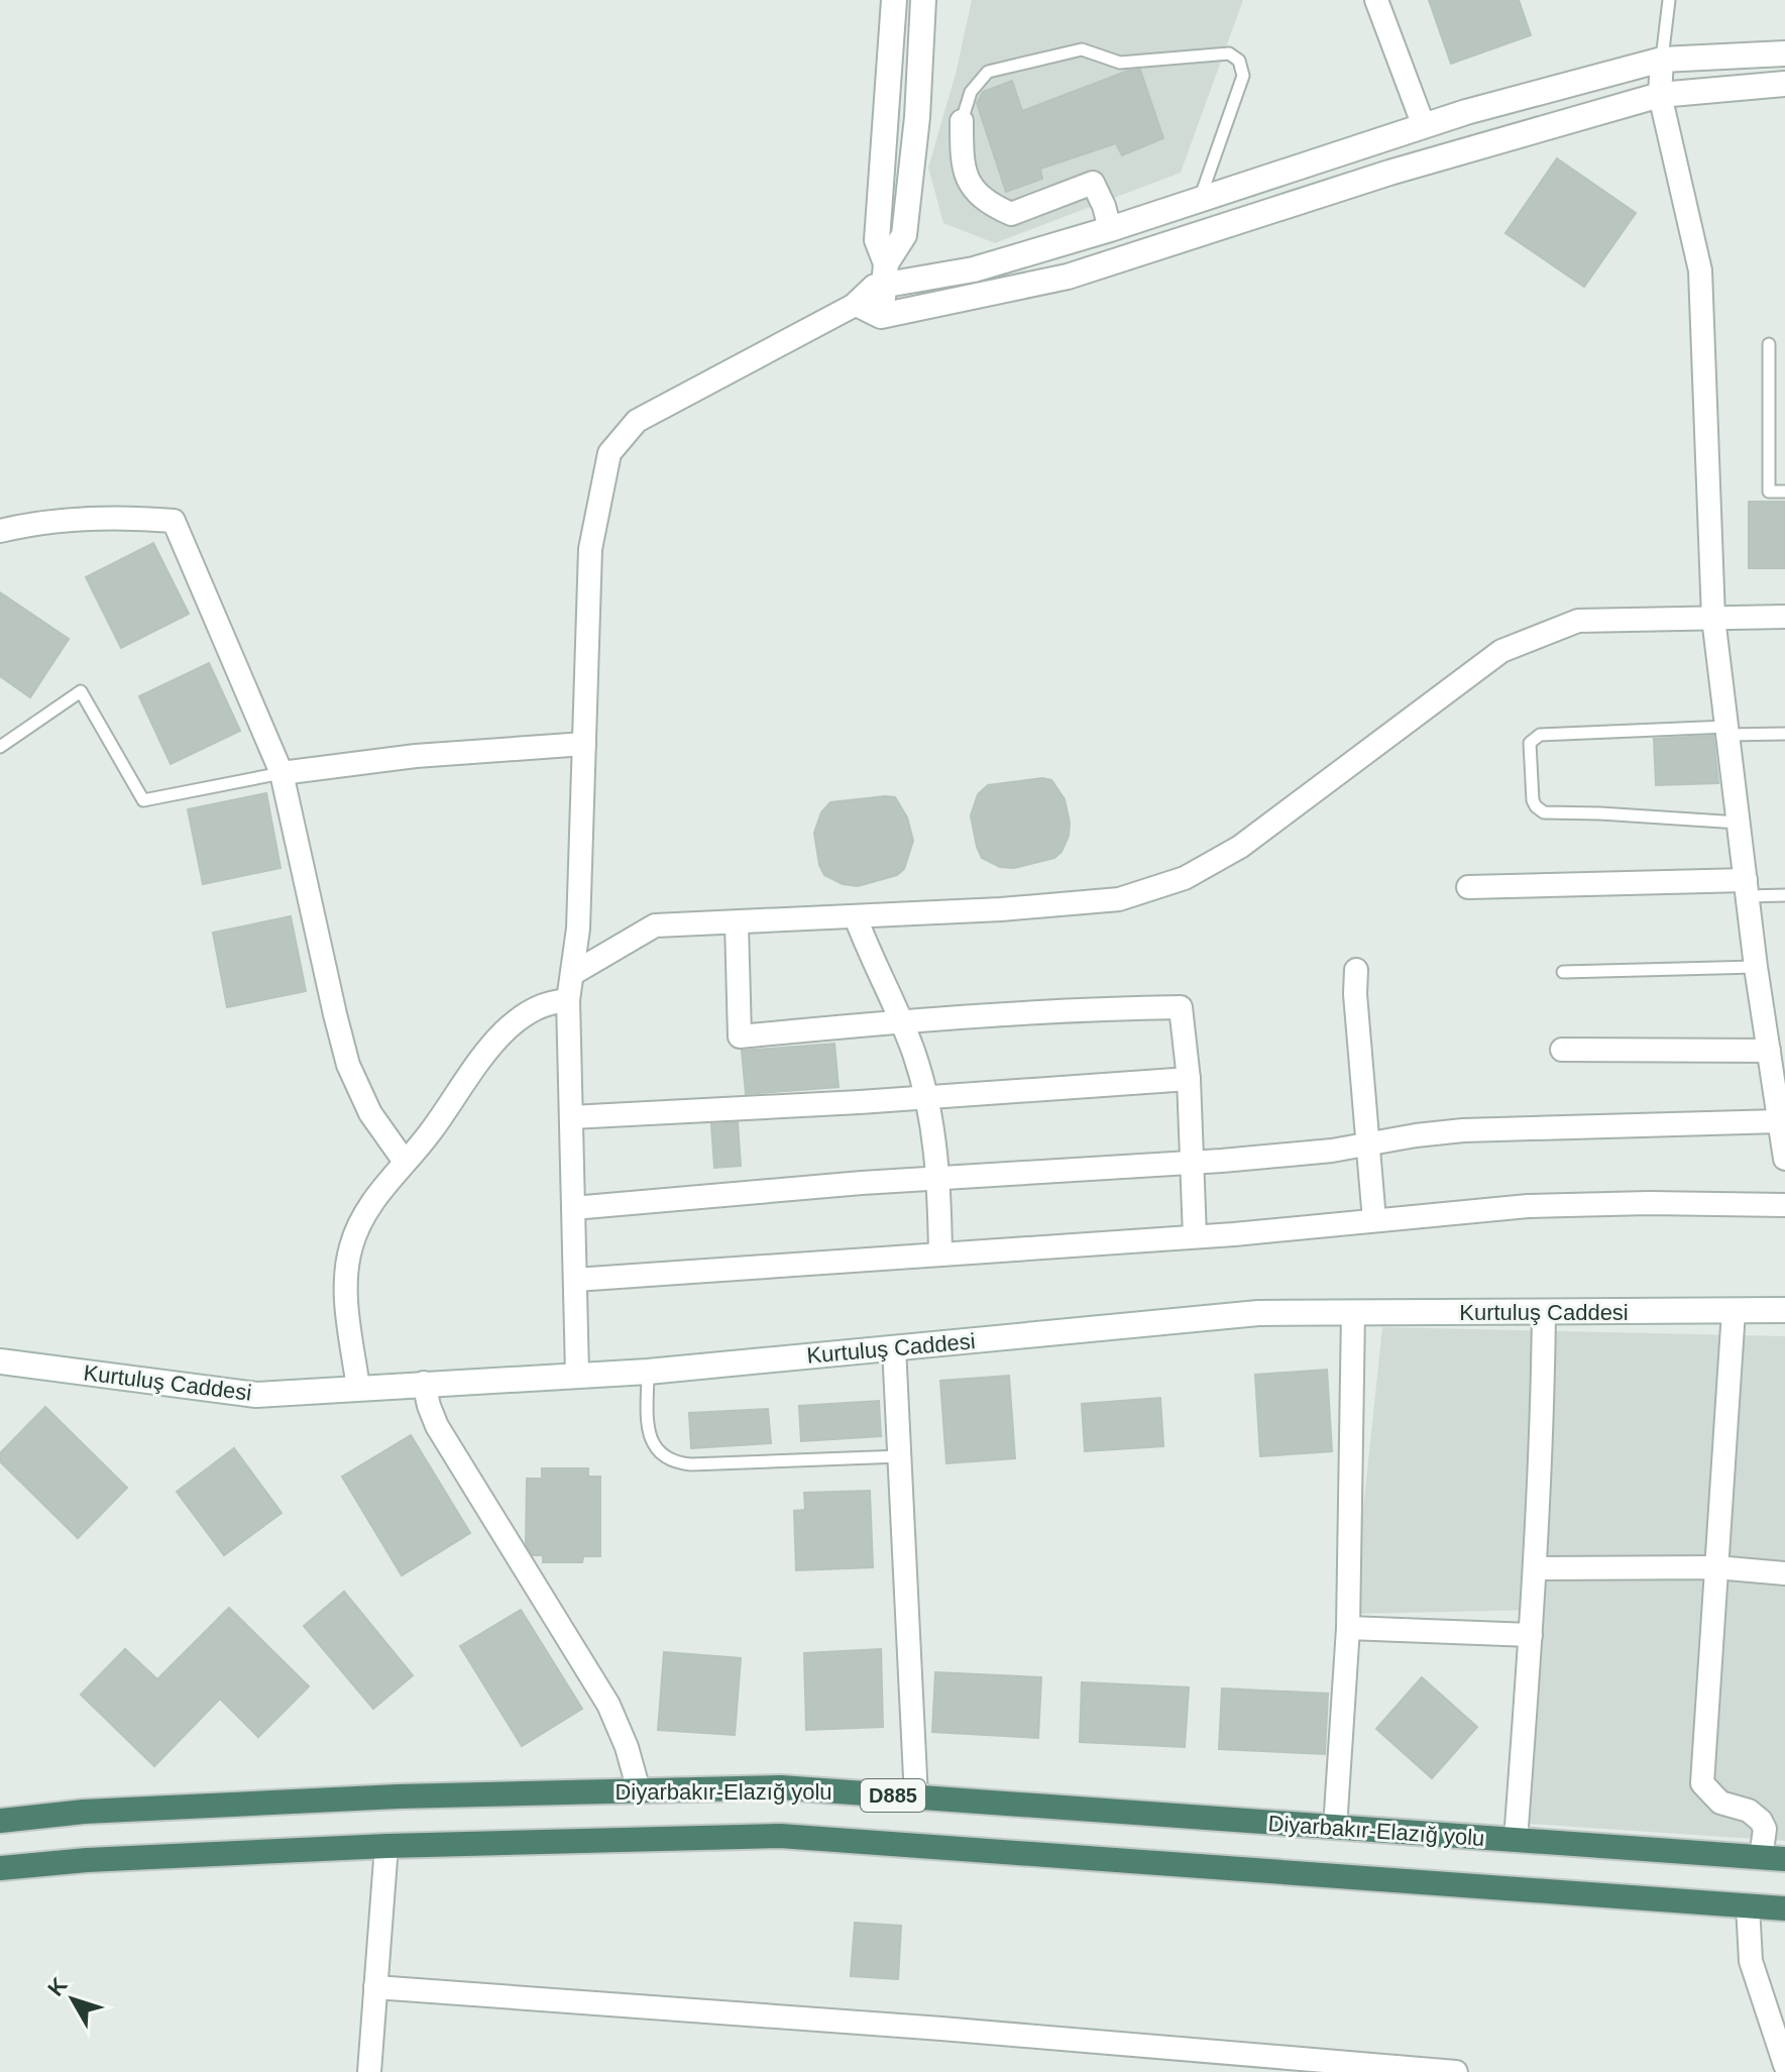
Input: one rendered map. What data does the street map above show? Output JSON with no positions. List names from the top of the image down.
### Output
{
  "streets": {
    "highway": ["Diyarbakır-Elazığ yolu", "D885"],
    "street": ["Kurtuluş Caddesi"]
  },
  "north": "top left"
}
